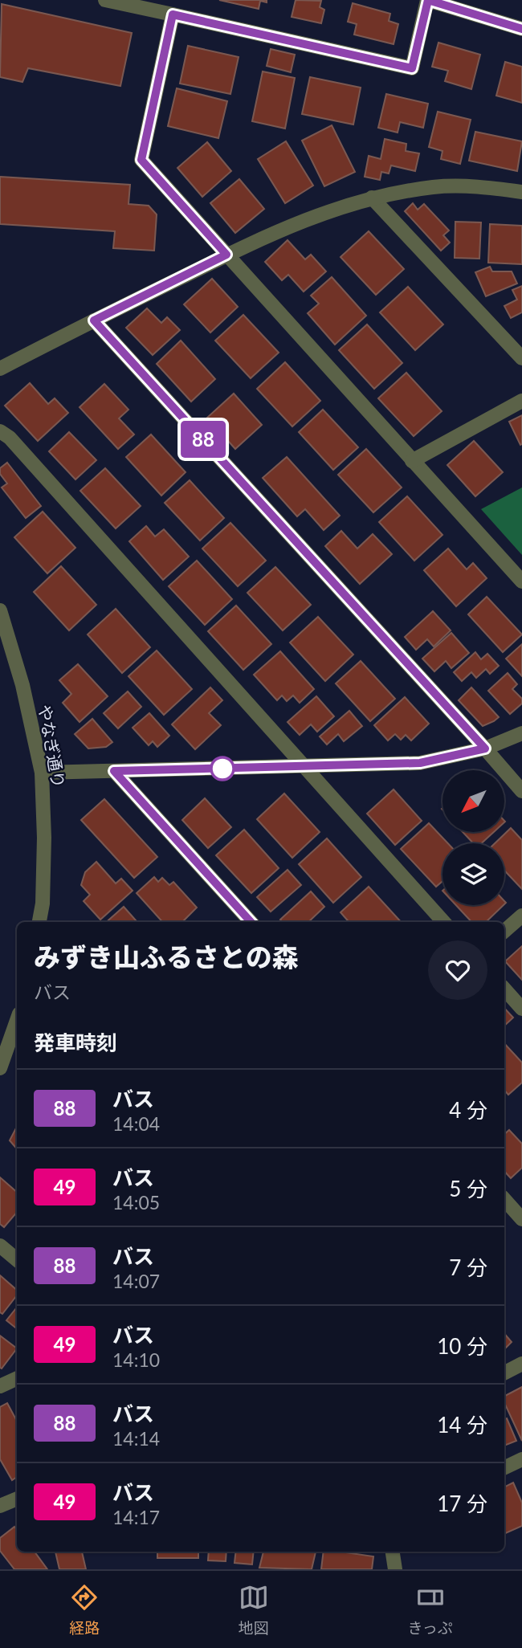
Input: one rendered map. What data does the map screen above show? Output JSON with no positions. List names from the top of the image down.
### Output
{
  "streets": {
    "street": ["やなぎ通り"]
  },
  "lines": ["bus line 88"],
  "north": "bottom left",
  "page": {
    "on_map": "88",
    "heading": [
      ["みずき山ふるさとの森", "バス"],
      "発車時刻"
    ],
    "list": [
      {
        "mark": "88",
        "name": "バス",
        "note": "14:04",
        "value": "4 分"
      },
      {
        "mark": "49",
        "name": "バス",
        "note": "14:05",
        "value": "5 分"
      },
      {
        "mark": "88",
        "name": "バス",
        "note": "14:07",
        "value": "7 分"
      },
      {
        "mark": "49",
        "name": "バス",
        "note": "14:10",
        "value": "10 分"
      },
      {
        "mark": "88",
        "name": "バス",
        "note": "14:14",
        "value": "14 分"
      },
      {
        "mark": "49",
        "name": "バス",
        "note": "14:17",
        "value": "17 分"
      }
    ],
    "tabs": ["経路", "地図", "きっぷ"]
  }
}
